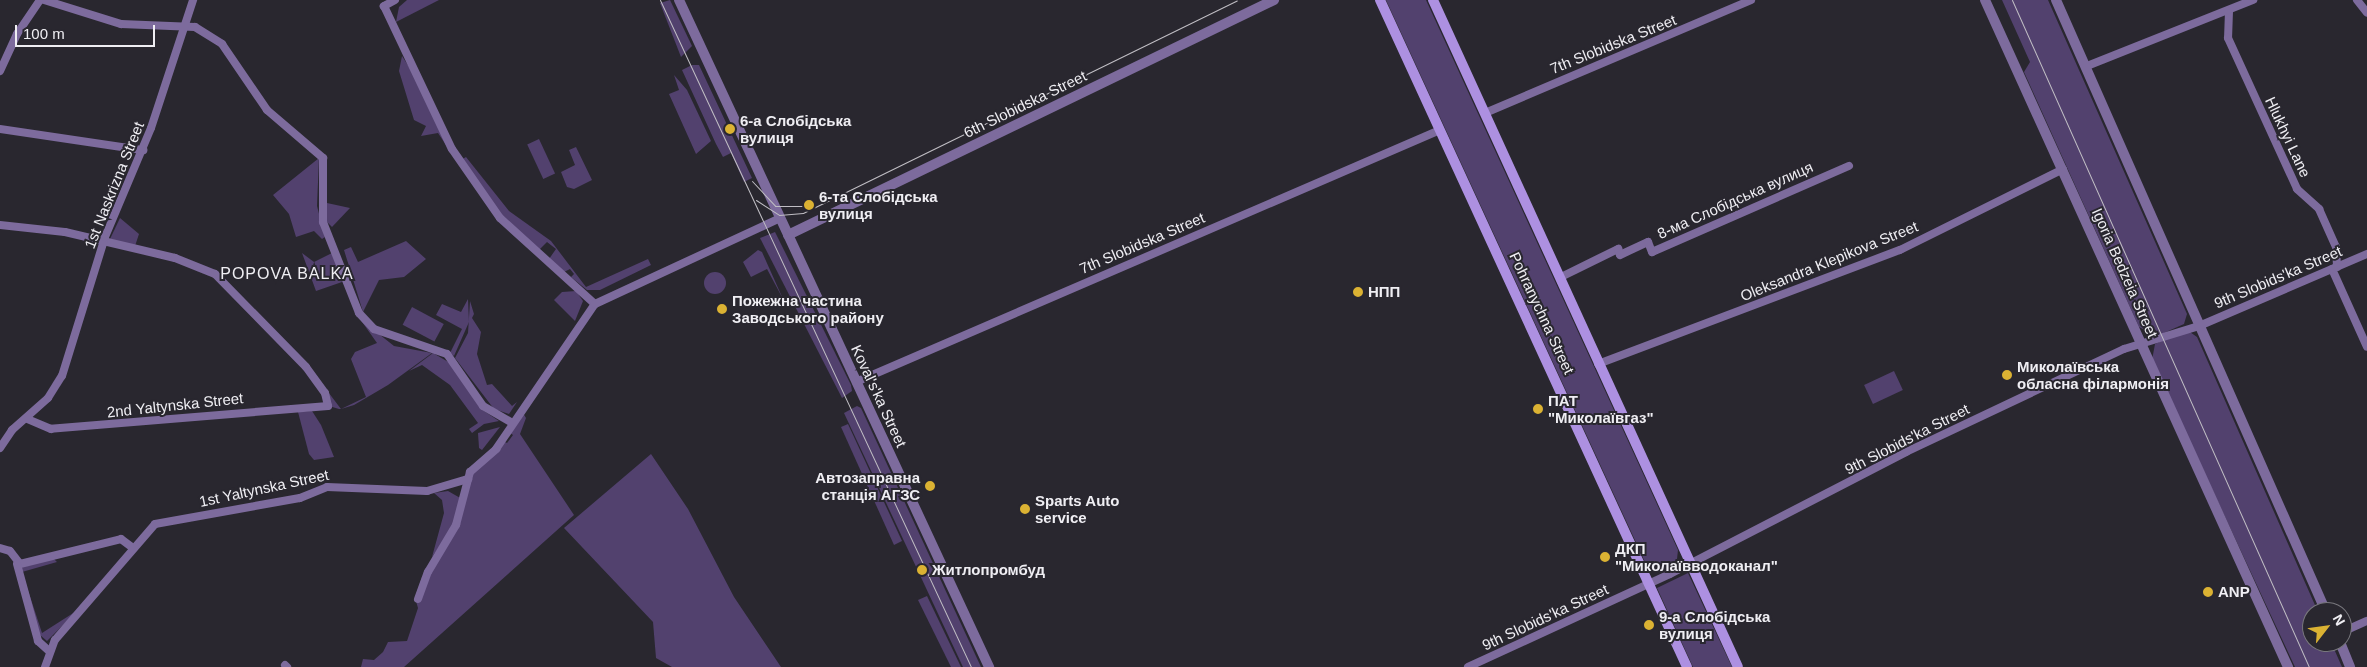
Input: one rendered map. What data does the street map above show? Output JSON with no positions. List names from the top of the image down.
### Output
{
  "streets": {
    "main road": ["Pohranychna Street"],
    "street": [
      "7th Slobidska Street",
      "6th Slobidska Street",
      "Hlukhyi Lane",
      "1st Naskrizna Street",
      "8-ма Слобідська вулиця",
      "Oleksandra Klepikova Street",
      "Igoria Bedzeia Street",
      "9th Slobids'ka Street",
      "Koval's'ka Street",
      "2nd Yaltynska Street",
      "1st Yaltynska Street"
    ]
  },
  "crossings": [
    ["7th Slobidska Street", "Pohranychna Street"],
    ["7th Slobidska Street", "Koval's'ka Street"],
    ["6th Slobidska Street", "Koval's'ka Street"],
    ["Hlukhyi Lane", "9th Slobids'ka Street"],
    ["1st Naskrizna Street", "2nd Yaltynska Street"],
    ["8-ма Слобідська вулиця", "Pohranychna Street"],
    ["Oleksandra Klepikova Street", "Igoria Bedzeia Street"],
    ["Oleksandra Klepikova Street", "Pohranychna Street"],
    ["Igoria Bedzeia Street", "9th Slobids'ka Street"],
    ["9th Slobids'ka Street", "Pohranychna Street"]
  ],
  "districts": ["POPOVA BALKA"],
  "places": [
    "6-а Слобідська вулиця",
    "6-та Слобідська вулиця",
    "НПП",
    "Пожежна частина Заводського району",
    "Миколаївська обласна філармонія",
    "ПАТ \"Миколаївгаз\"",
    "Автозаправна станція АГЗС",
    "Sparts Auto service",
    "ДКП \"Миколаївводоканал\"",
    "Житлопромбуд",
    "ANP",
    "9-а Слобідська вулиця"
  ],
  "scale_bar": "100 m",
  "north": "top right"
}
